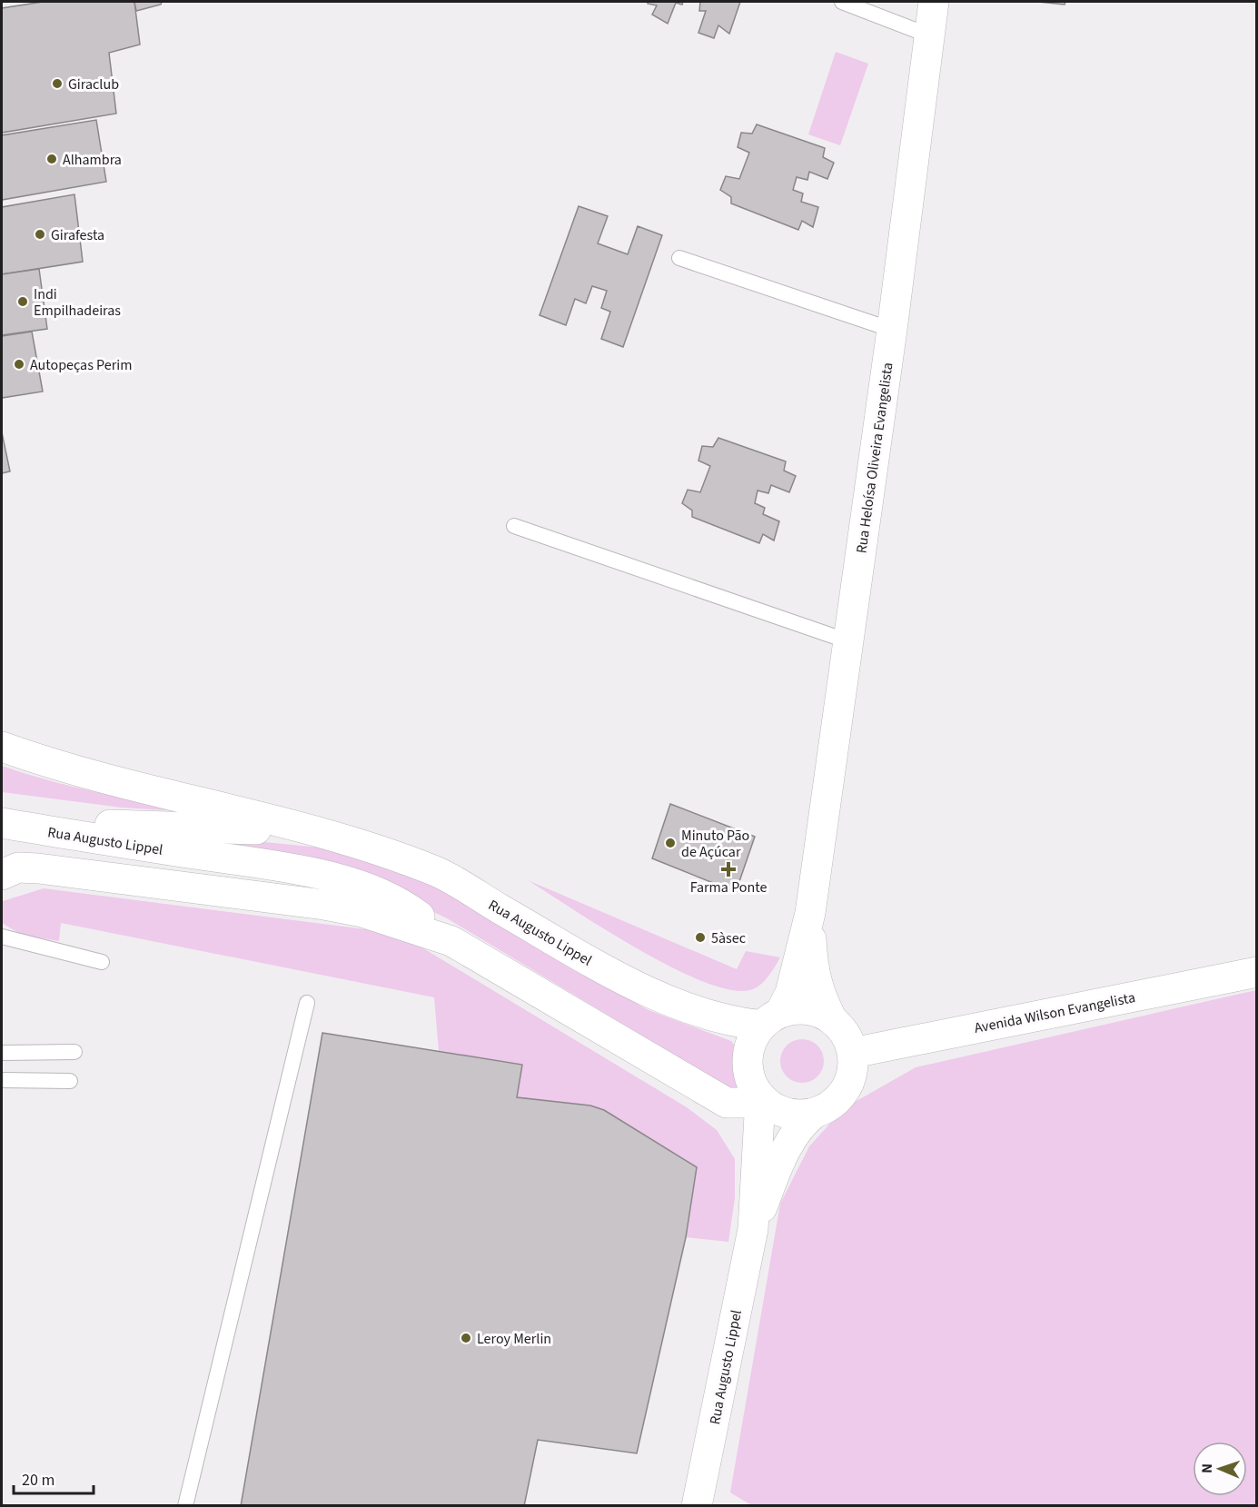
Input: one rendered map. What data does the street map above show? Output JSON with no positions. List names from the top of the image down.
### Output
{
  "streets": {
    "main road": ["Rua Heloísa Oliveira Evangelista", "Rua Augusto Lippel", "Avenida Wilson Evangelista"]
  },
  "crossings": [
    ["Rua Heloísa Oliveira Evangelista", "Rua Augusto Lippel"],
    ["Rua Heloísa Oliveira Evangelista", "Avenida Wilson Evangelista"],
    ["Rua Augusto Lippel", "Avenida Wilson Evangelista"]
  ],
  "places": {
    "other": [
      "Giraclub",
      "Alhambra",
      "Girafesta",
      "Indi Empilhadeiras",
      "Autopeças Perim",
      "Minuto Pão de Açúcar",
      "5àsec",
      "Leroy Merlin"
    ],
    "health": ["Farma Ponte"]
  },
  "scale_bar": "20 m",
  "north": "left"
}
